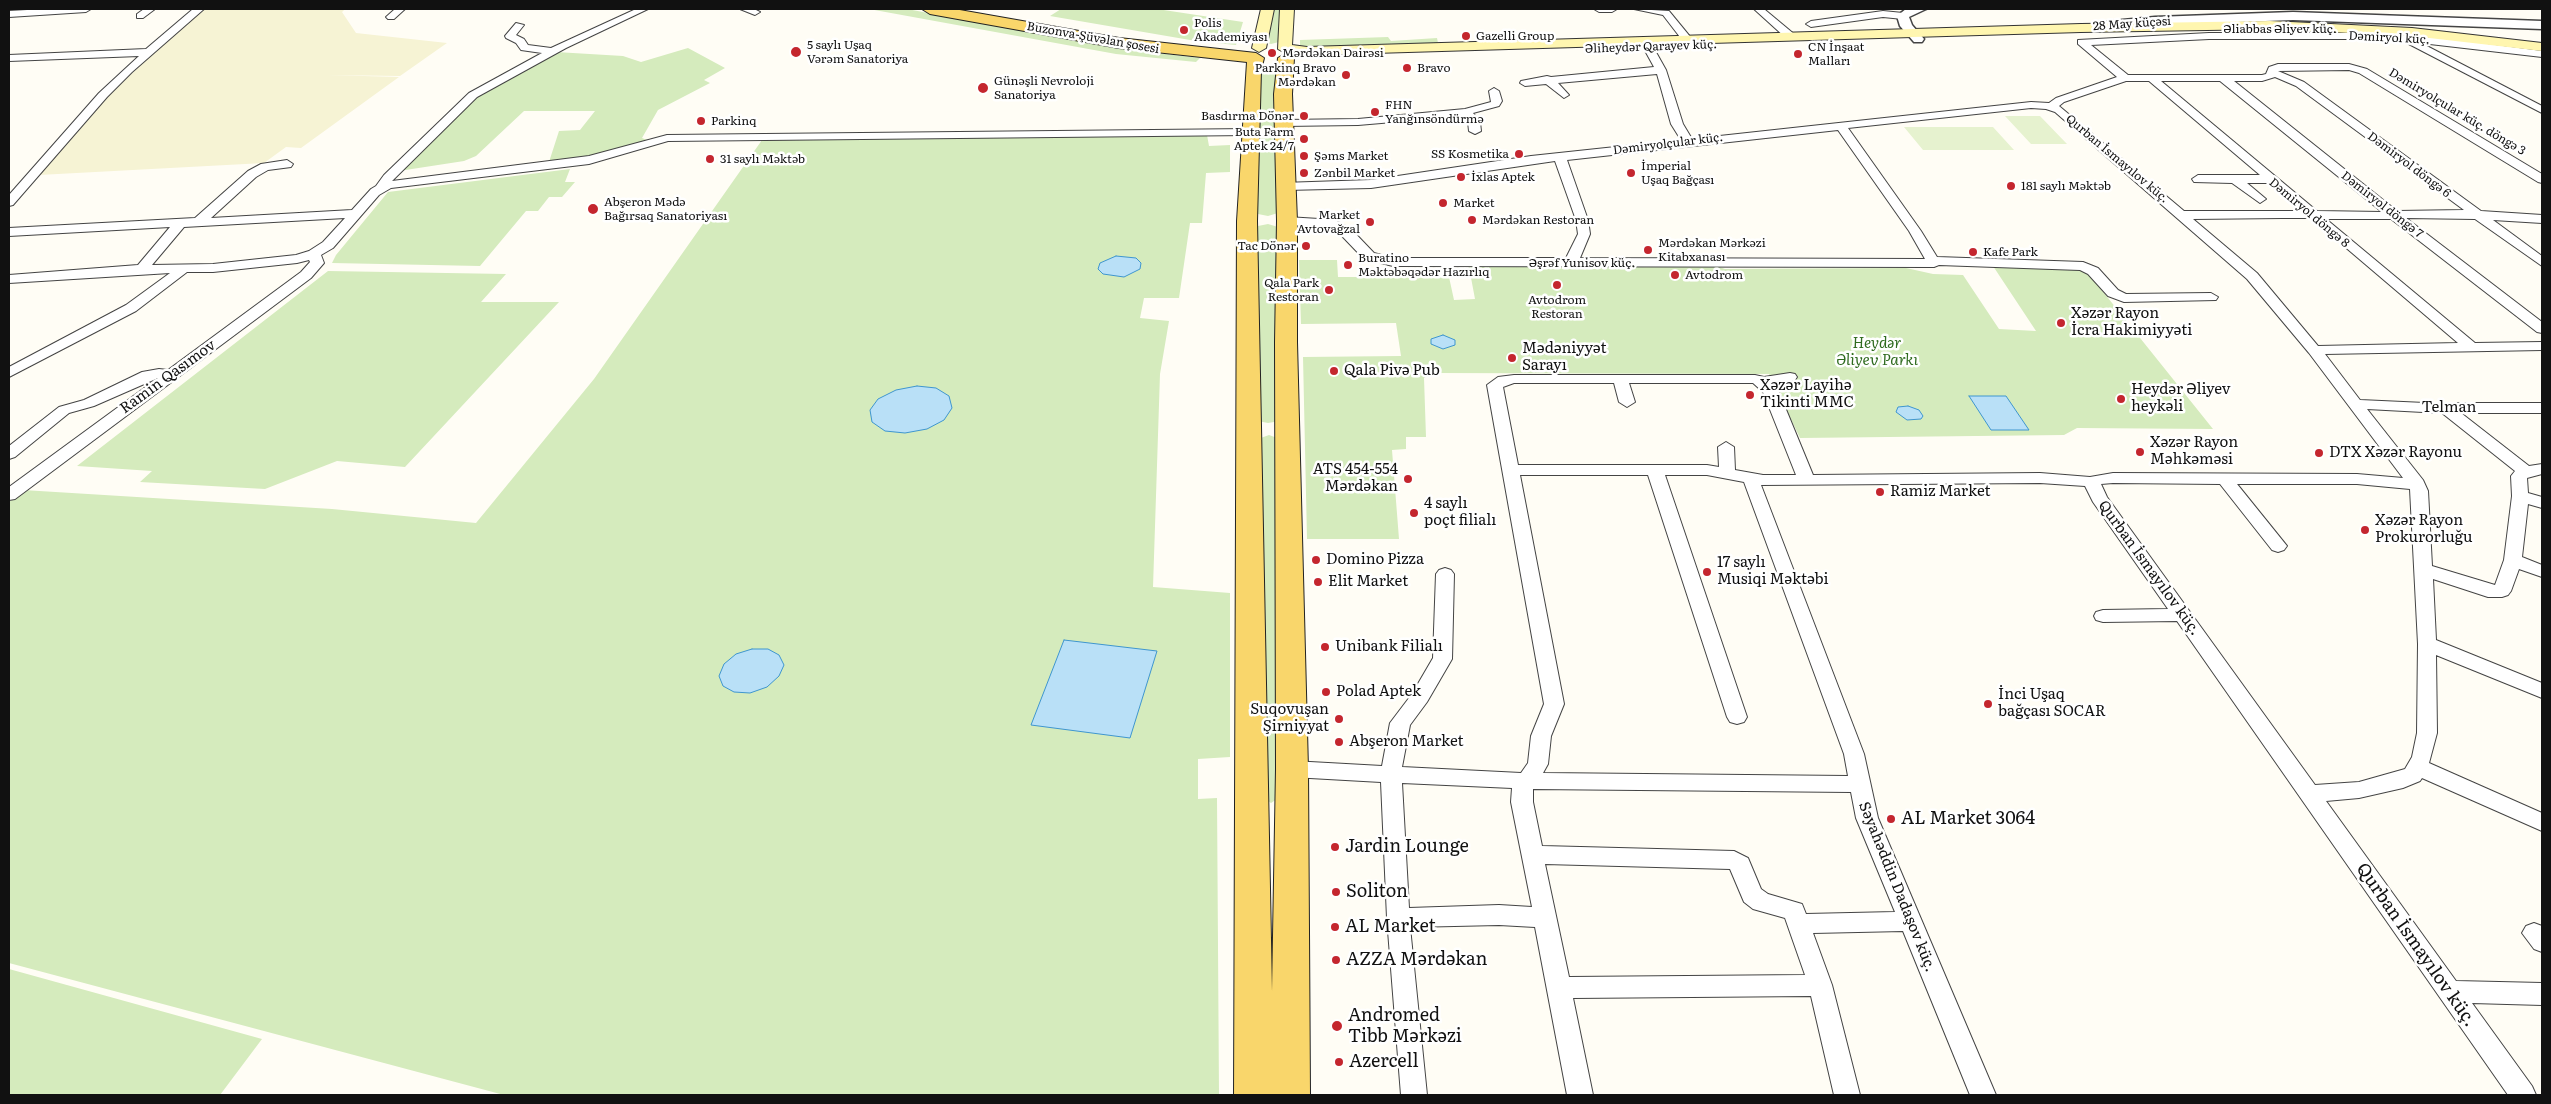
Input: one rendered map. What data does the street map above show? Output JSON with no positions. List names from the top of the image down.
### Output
{
  "streets": {
    "main road": [
      "Əliabbas Əliyev küç.",
      "Buzonva-Şüvəlan şosesi",
      "Dəmiryol küç.",
      "Əliheydər Qarayev küç."
    ],
    "street": [
      "28 May küçəsi",
      "Dəmiryolçular küç. döngə 3",
      "Dəmiryolçular küç.",
      "Qurban İsmayılov küç.",
      "Dəmiryol döngə 6",
      "Dəmiryol döngə 7",
      "Dəmiryol döngə 8",
      "Əşrəf Yunisov küç.",
      "Ramin Qasımov",
      "Telman",
      "Səyahəddin Dadaşov küç."
    ]
  },
  "crossings": [
    ["28 May küçəsi", "Dəmiryol küç."],
    ["Əliabbas Əliyev küç.", "Dəmiryol küç."],
    ["Əliabbas Əliyev küç.", "Əliheydər Qarayev küç."],
    ["Dəmiryol küç.", "Əliheydər Qarayev küç."],
    ["Dəmiryolçular küç. döngə 3", "Dəmiryol döngə 6"],
    ["Dəmiryolçular küç.", "Qurban İsmayılov küç."],
    ["Qurban İsmayılov küç.", "Telman"]
  ],
  "parks": ["Heydər Əliyev Parkı"],
  "places": [
    "Polis Akademiyası",
    "Gazelli Group",
    "5 saylı Uşaq Vərəm Sanatoriya",
    "Mərdəkan Dairəsi",
    "CN İnşaat Malları",
    "Bravo",
    "Parkinq Bravo Mərdəkan",
    "Günəşli Nevroloji Sanatoriya",
    "FHN Yanğınsöndürmə",
    "Basdırma Dönər",
    "Parkinq",
    "Buta Farm Aptek 24/7",
    "SS Kosmetika",
    "Şəms Market",
    "31 saylı Məktəb",
    "Zənbil Market",
    "İmperial Uşaq Bağçası",
    "İxlas Aptek",
    "181 saylı Məktəb",
    "Market",
    "Abşeron Mədə Bağırsaq Sanatoriyası",
    "Mərdəkan Restoran",
    "Market Avtovağzal",
    "Tac Dönər",
    "Mərdəkan Mərkəzi Kitabxanası",
    "Kafe Park",
    "Buratino Məktəbəqədər Hazırlıq",
    "Avtodrom",
    "Avtodrom Restoran",
    "Qala Park Restoran",
    "Xəzər Rayon İcra Hakimiyyəti",
    "Mədəniyyət Sarayı",
    "Qala Pivə Pub",
    "Xəzər Layihə Tikinti MMC",
    "Heydər Əliyev heykəli",
    "Xəzər Rayon Məhkəməsi",
    "DTX Xəzər Rayonu",
    "ATS 454-554 Mərdəkan",
    "Ramiz Market",
    "4 saylı poçt filialı",
    "Xəzər Rayon Prokurorluğu",
    "Domino Pizza",
    "17 saylı Musiqi Məktəbi",
    "Elit Market",
    "Unibank Filialı",
    "Polad Aptek",
    "İnci Uşaq bağçası SOCAR",
    "Suqovuşan Şirniyyat",
    "Abşeron Market",
    "AL Market 3064",
    "Jardin Lounge",
    "Soliton",
    "AL Market",
    "AZZA Mərdəkan",
    "Andromed Tibb Mərkəzi",
    "Azercell"
  ]
}
